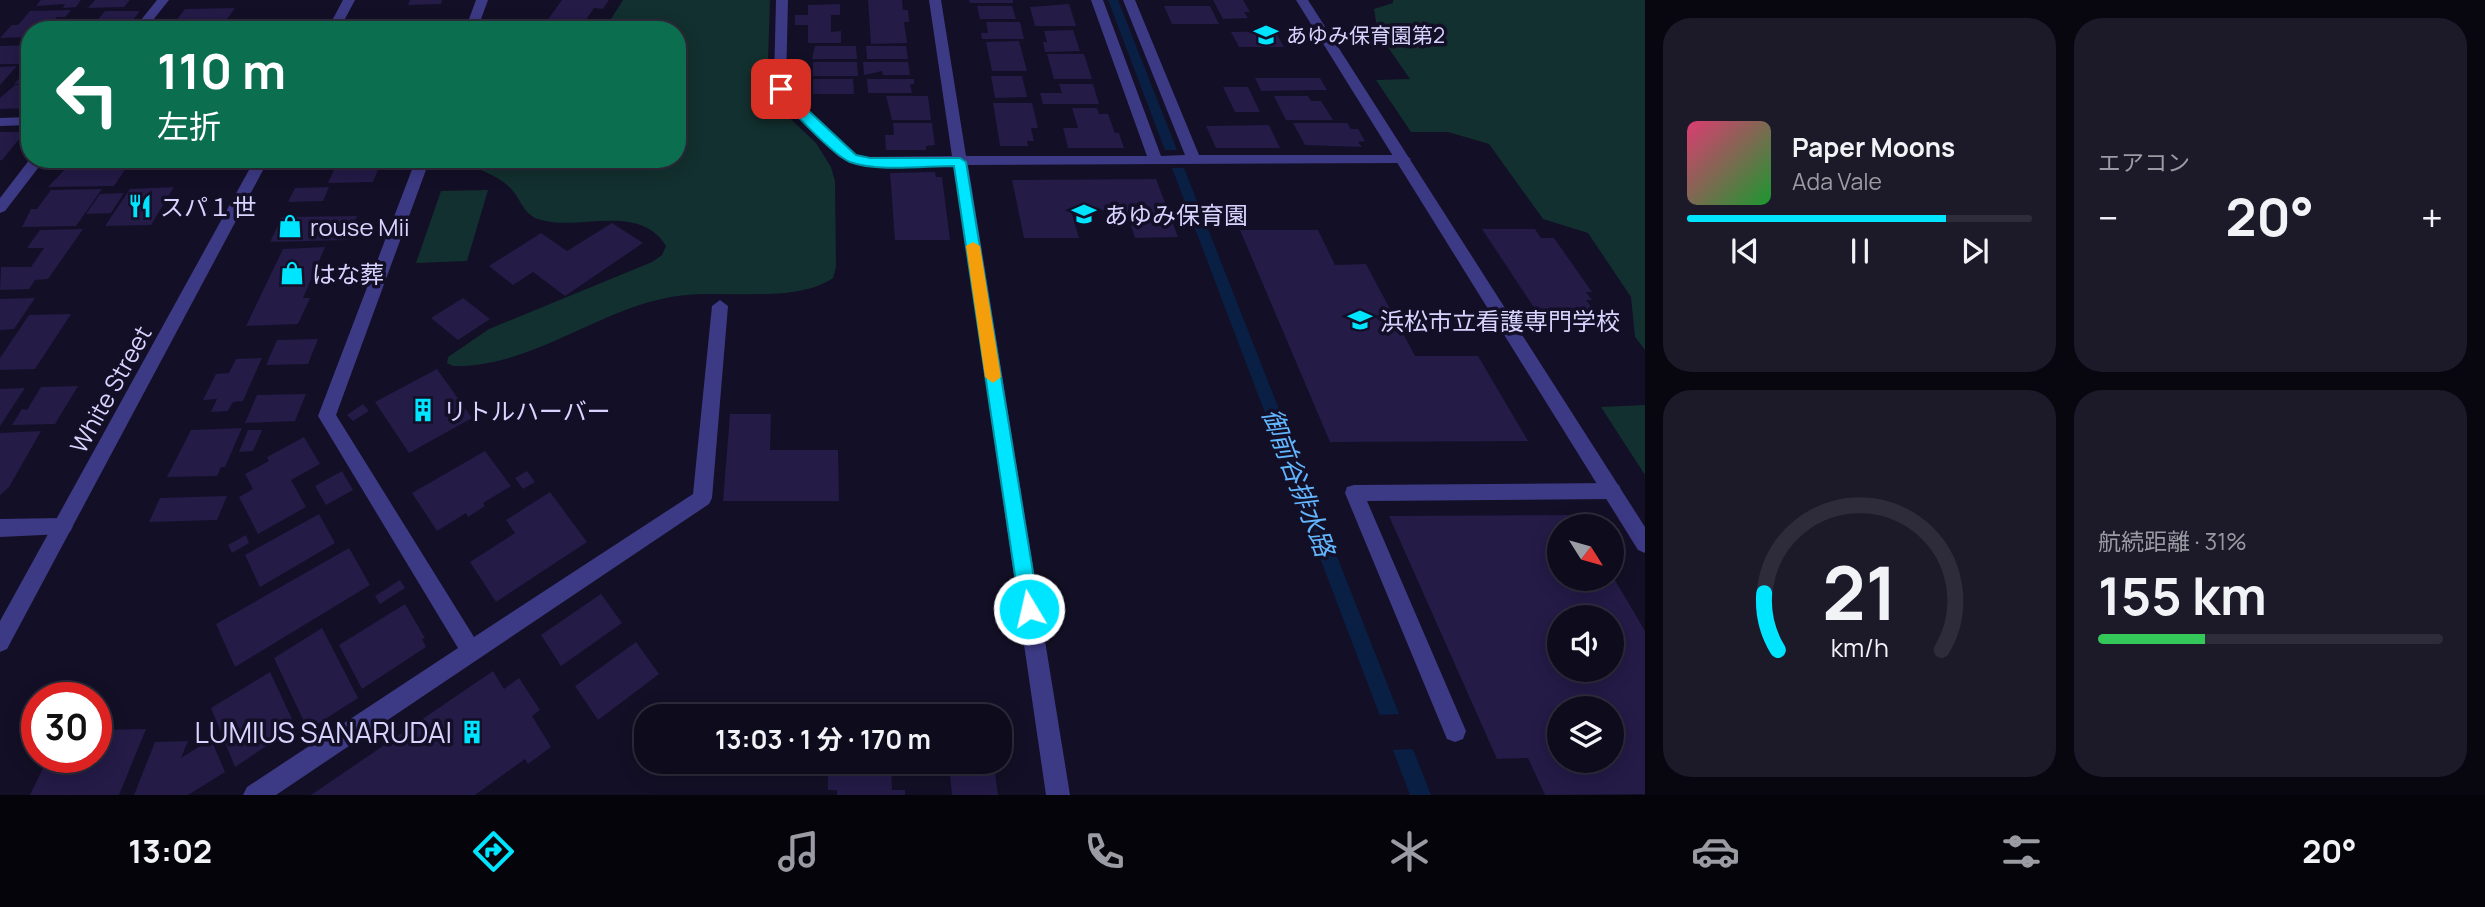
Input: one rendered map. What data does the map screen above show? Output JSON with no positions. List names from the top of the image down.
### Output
{
  "streets": {
    "street": ["White Street"]
  },
  "water": ["御前谷排水路"],
  "places": {
    "school or university": ["あゆみ保育園第2", "あゆみ保育園", "浜松市立看護専門学校"],
    "restaurant": ["スパ１世"],
    "shop": ["rouse Mii", "はな葬"],
    "building": ["リトルハーバー", "LUMIUS SANARUDAI"]
  },
  "north": "bottom right",
  "page": {
    "tile": [
      "エアコン",
      ["航続距離 · 31%", "155 km"]
    ],
    "turn": ["110 m", "左折"],
    "song": ["Paper Moons", "Ada Vale"],
    "heat": ["−", "20°", "+"],
    "limit": "30",
    "trip": "13:03 · 1 分 · 170 m",
    "tabs": ["13:02", "20°"],
    "gauge": ["21", "km/h"]
  }
}
